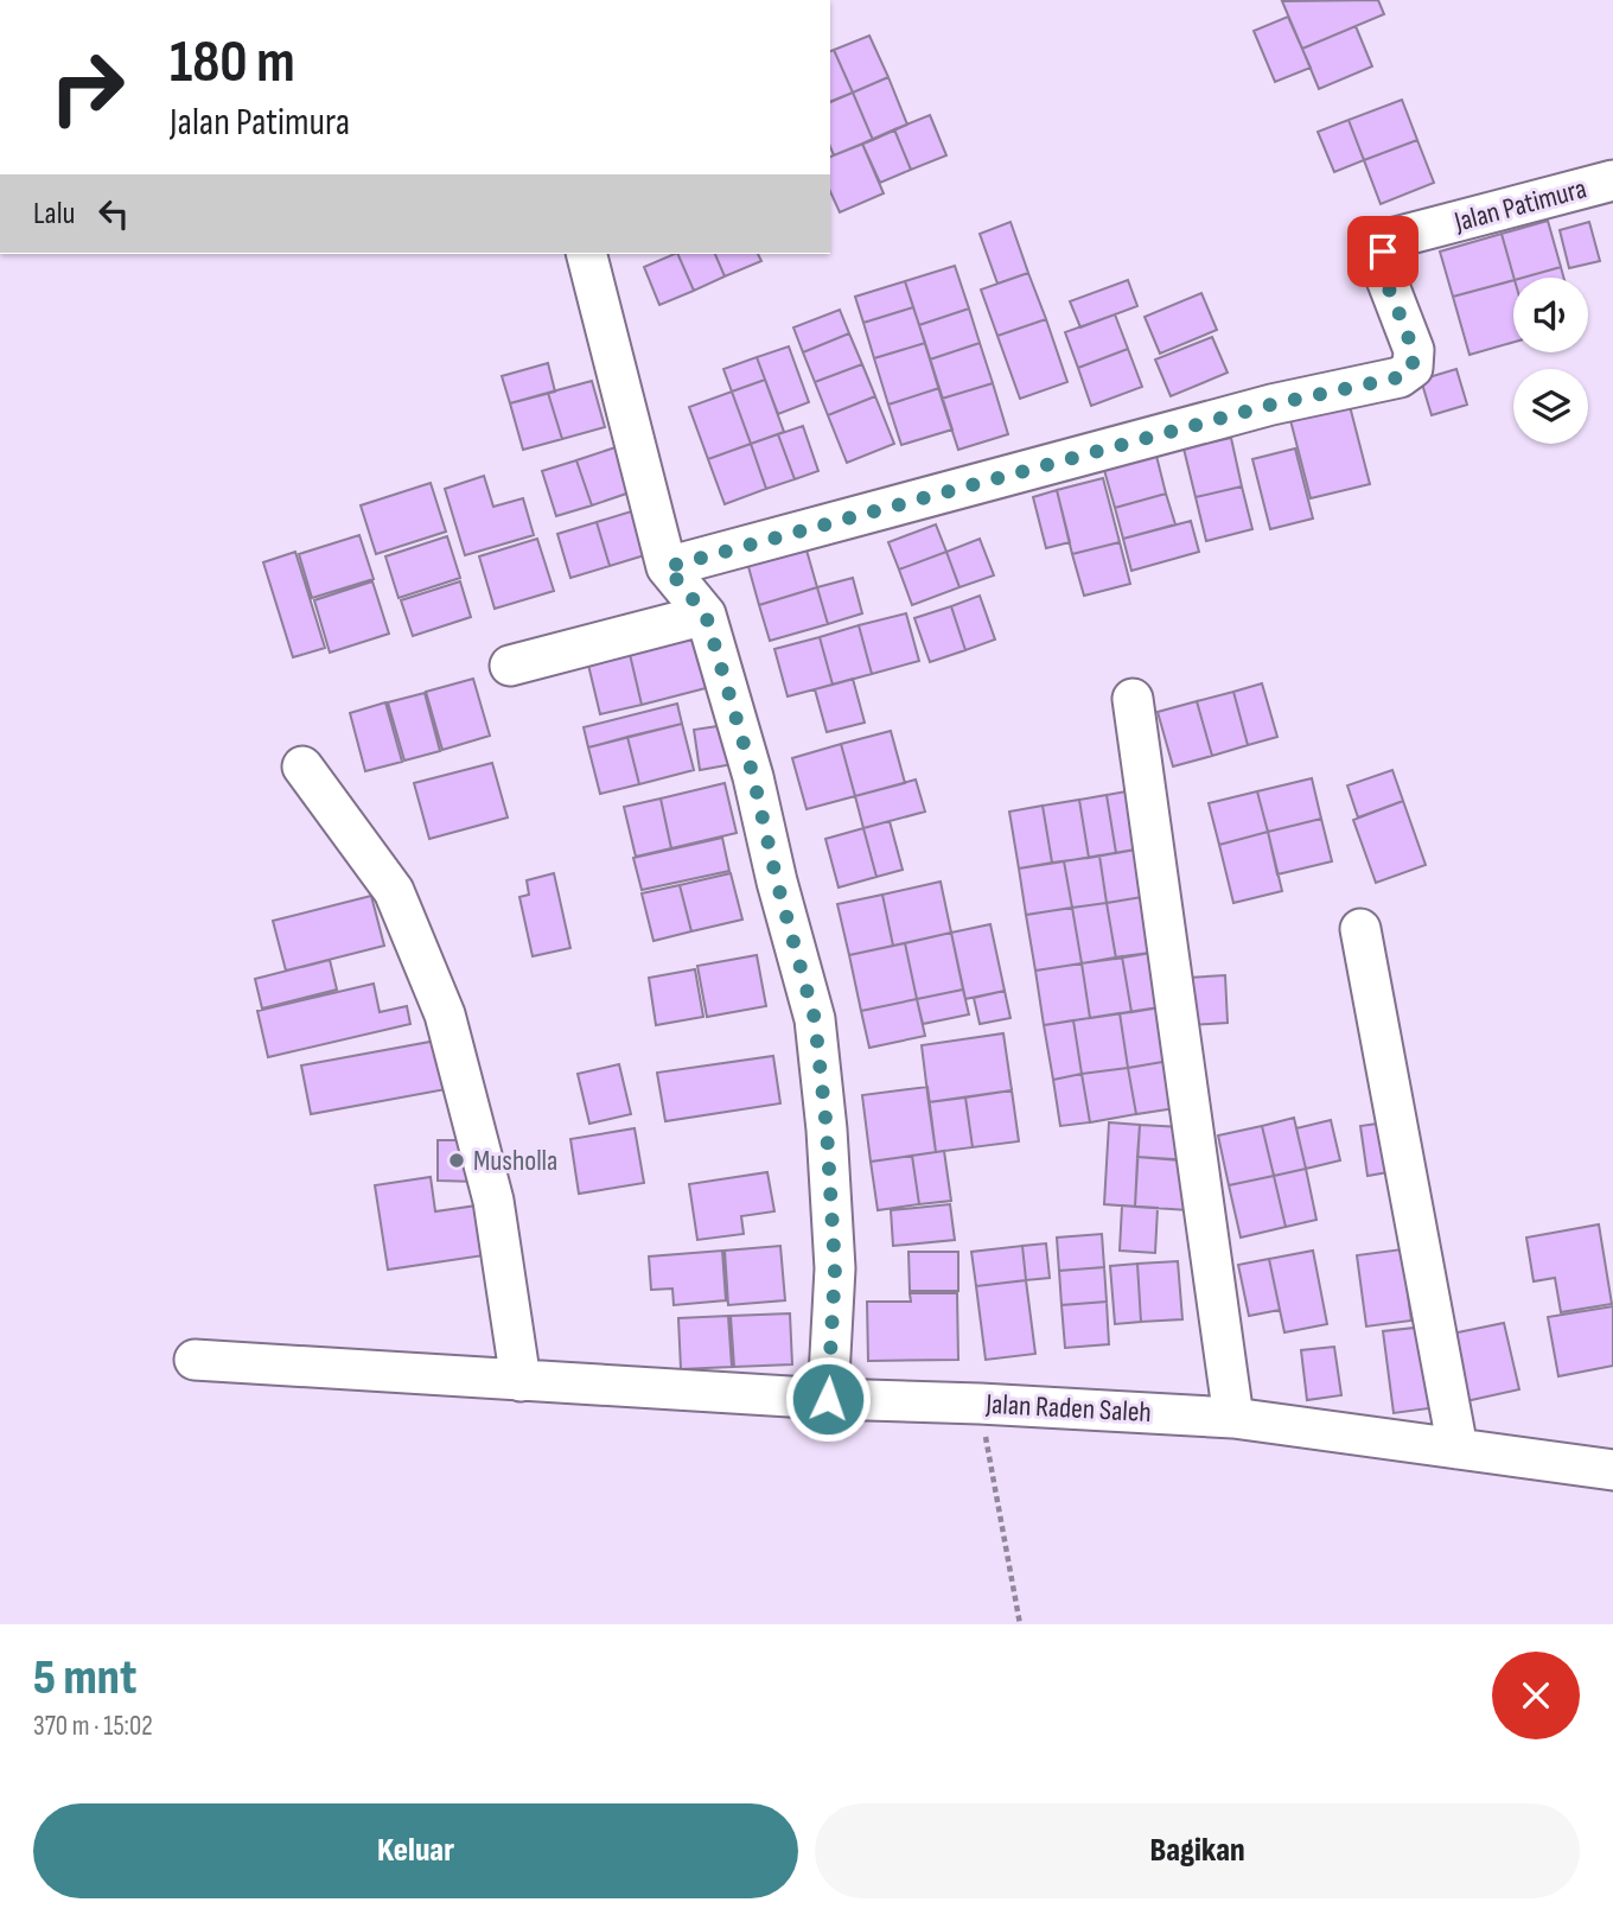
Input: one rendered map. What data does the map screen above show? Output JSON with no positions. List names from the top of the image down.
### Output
{
  "streets": {
    "street": ["Jalan Patimura", "Jalan Raden Saleh"]
  },
  "places": ["Musholla"],
  "page": {
    "turn": ["180 m", "Jalan Patimura"],
    "then": "Lalu",
    "heading": ["5 mnt", "370 m · 15:02"],
    "buttons": ["Keluar", "Bagikan"]
  }
}
